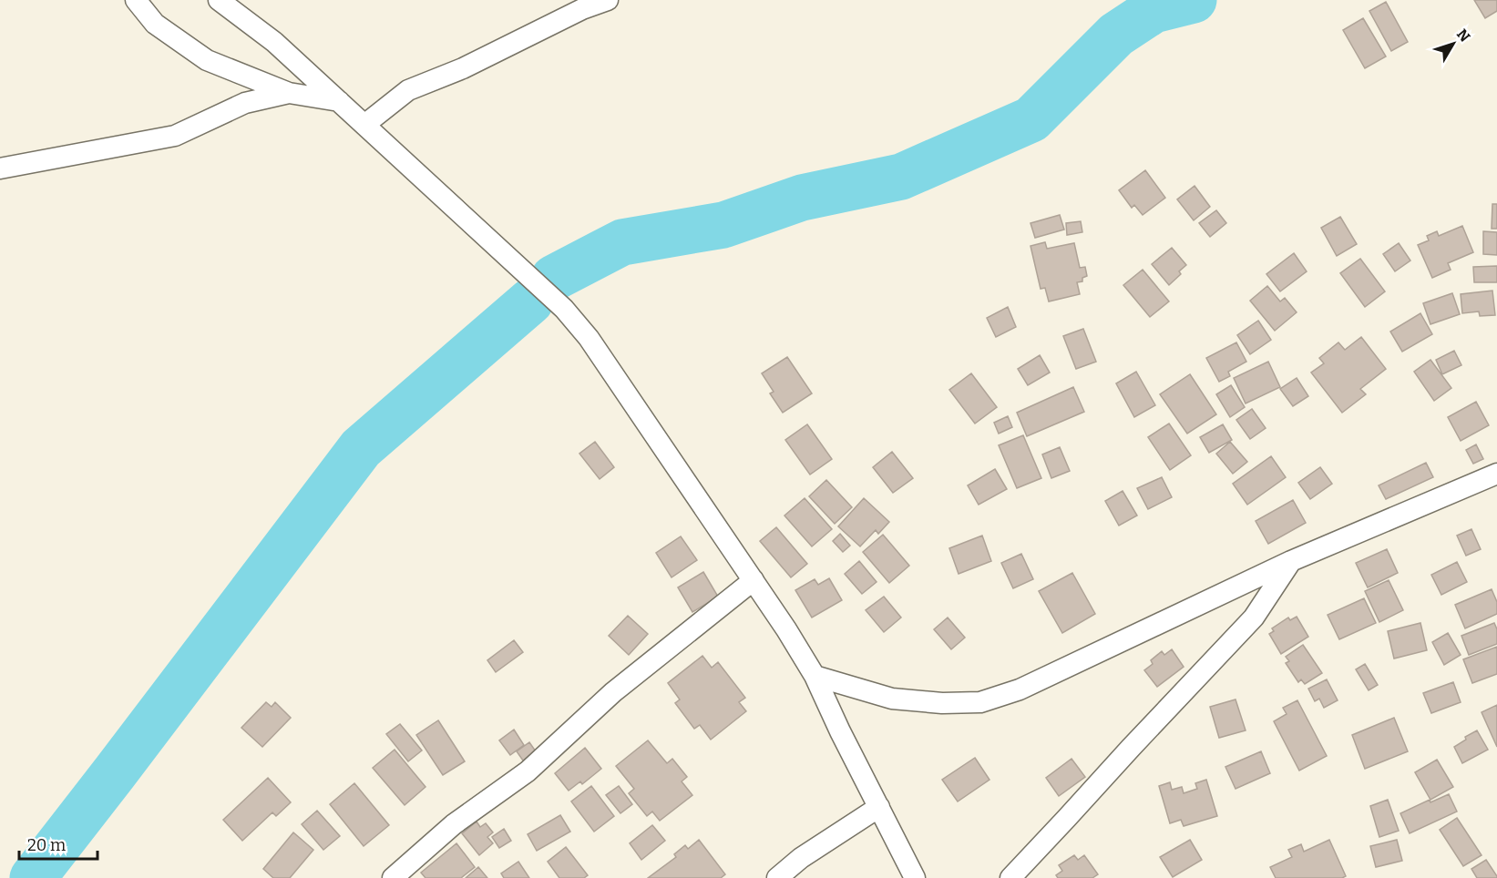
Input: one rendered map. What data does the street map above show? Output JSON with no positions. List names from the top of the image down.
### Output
{
  "scale_bar": "20 m",
  "north": "top right"
}
